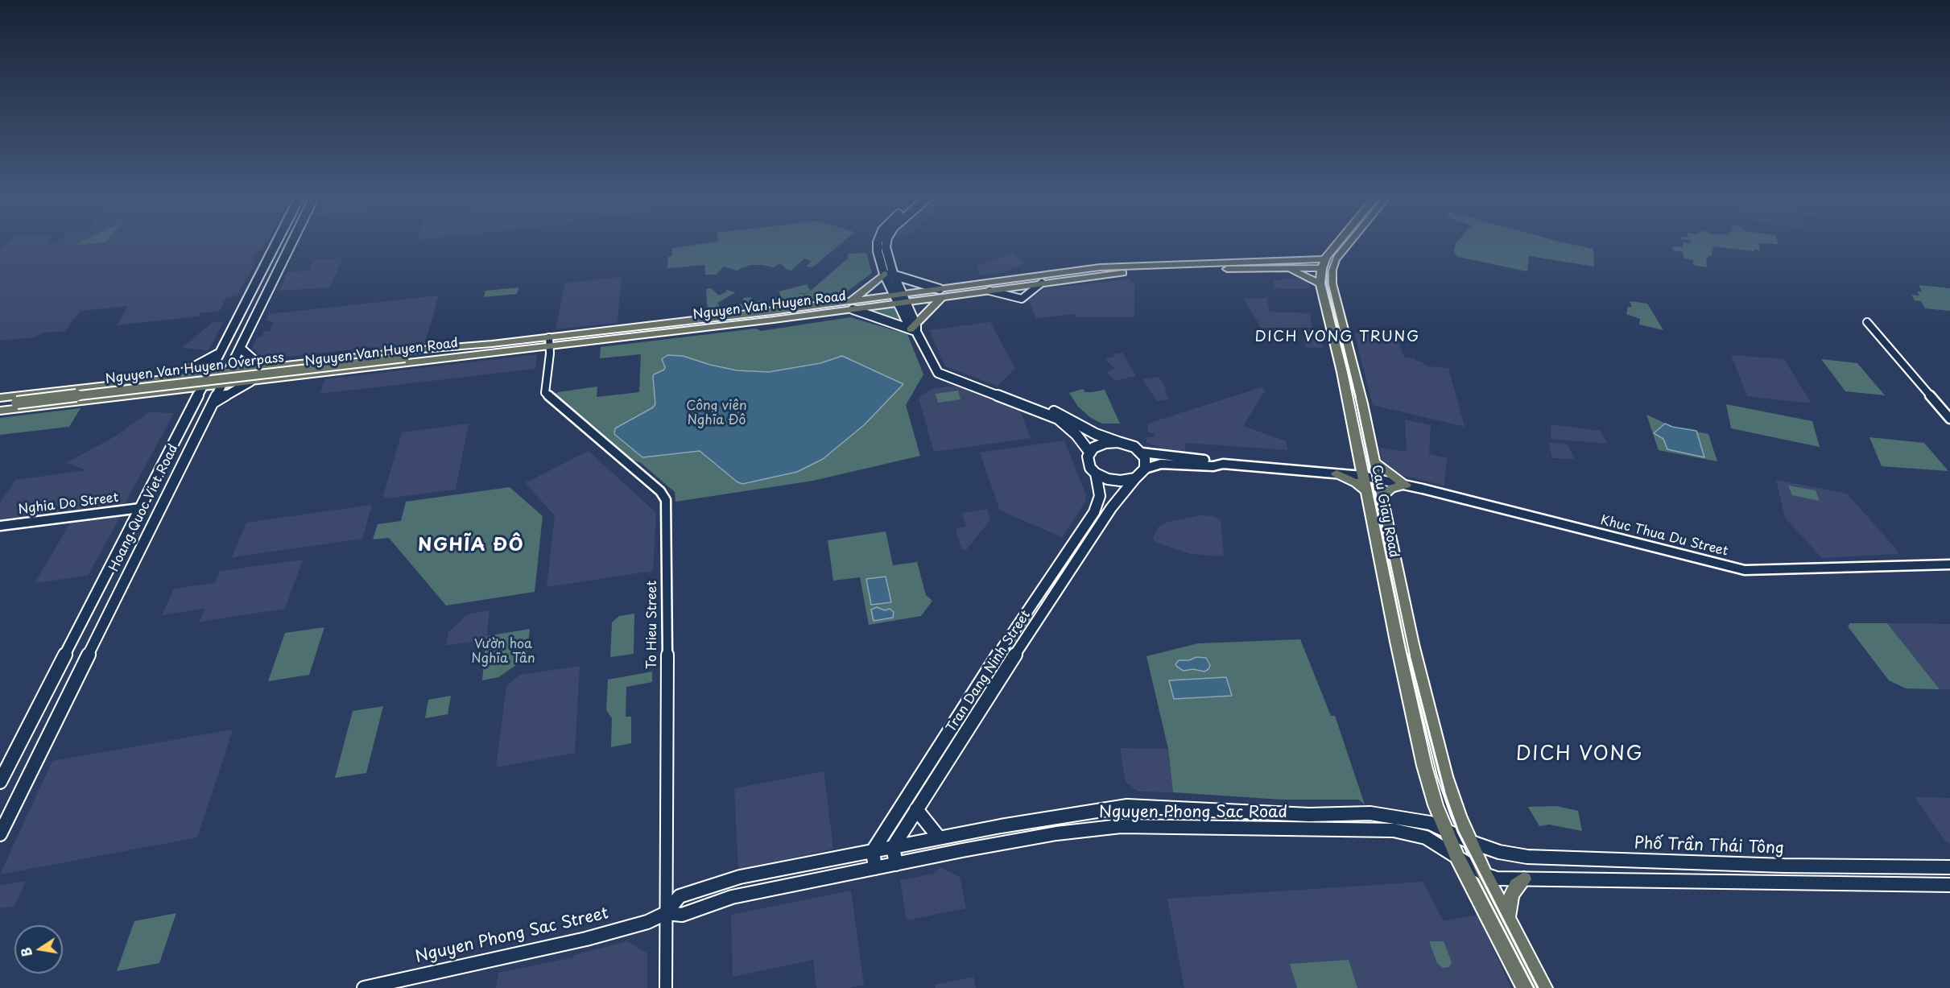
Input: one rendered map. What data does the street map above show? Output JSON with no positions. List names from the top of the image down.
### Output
{
  "streets": {
    "main road": [
      "Nguyen Van Huyen Road",
      "Nguyen Van Huyen Overpass",
      "Hoang Quoc Viet Road",
      "Cau Giay Road",
      "Tran Dang Ninh Street",
      "Nguyen Phong Sac Road",
      "Phố Trần Thái Tông",
      "Nguyen Phong Sac Street"
    ],
    "street": ["Nghia Do Street", "Khuc Thua Du Street"]
  },
  "crossings": [
    ["Nguyen Van Huyen Road", "Nguyen Van Huyen Overpass"],
    ["Nguyen Van Huyen Road", "Hoang Quoc Viet Road"],
    ["Nguyen Van Huyen Road", "Cau Giay Road"],
    ["Nghia Do Street", "Hoang Quoc Viet Road"],
    ["Cau Giay Road", "Khuc Thua Du Street"],
    ["Cau Giay Road", "Nguyen Phong Sac Road"],
    ["Cau Giay Road", "Phố Trần Thái Tông"],
    ["Tran Dang Ninh Street", "Nguyen Phong Sac Street"],
    ["Nguyen Phong Sac Road", "Phố Trần Thái Tông"],
    ["Nguyen Phong Sac Road", "Nguyen Phong Sac Street"]
  ],
  "districts": ["DICH VONG TRUNG", "NGHĨA ĐÔ", "DICH VONG"],
  "parks": ["Công viên Nghĩa Đô", "Vườn hoa Nghĩa Tân"],
  "north": "left"
}
